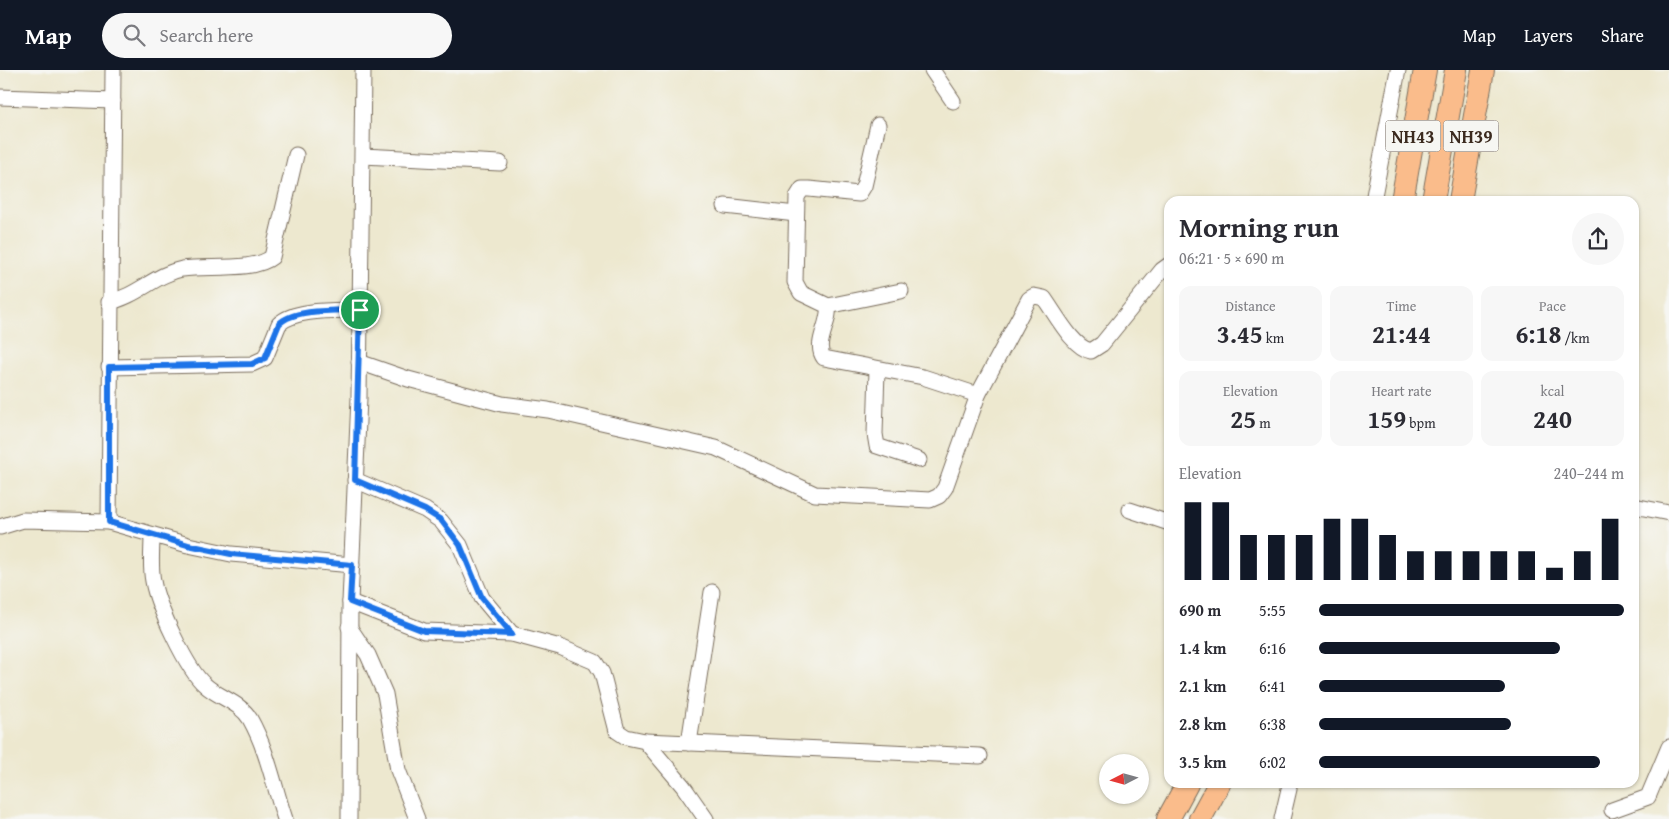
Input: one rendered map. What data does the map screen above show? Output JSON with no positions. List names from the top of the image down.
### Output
{
  "streets": {
    "highway": ["NH43", "NH39"]
  },
  "north": "left",
  "page": {
    "header": "Map",
    "search": "Search here",
    "nav": ["Map", "Layers", "Share"],
    "heading": ["Morning run", "06:21 · 5 × 690 m"],
    "stats": [
      ["Distance", "3.45 km"],
      ["Time", "21:44"],
      ["Pace", "6:18 /km"],
      ["Elevation", "25 m"],
      ["Heart rate", "159 bpm"],
      ["kcal", "240"]
    ],
    "chart": ["Elevation", "240–244 m"],
    "list": [
      {
        "name": "690 m",
        "note": "5:55"
      },
      {
        "name": "1.4 km",
        "note": "6:16"
      },
      {
        "name": "2.1 km",
        "note": "6:41"
      },
      {
        "name": "2.8 km",
        "note": "6:38"
      },
      {
        "name": "3.5 km",
        "note": "6:02"
      }
    ]
  }
}
